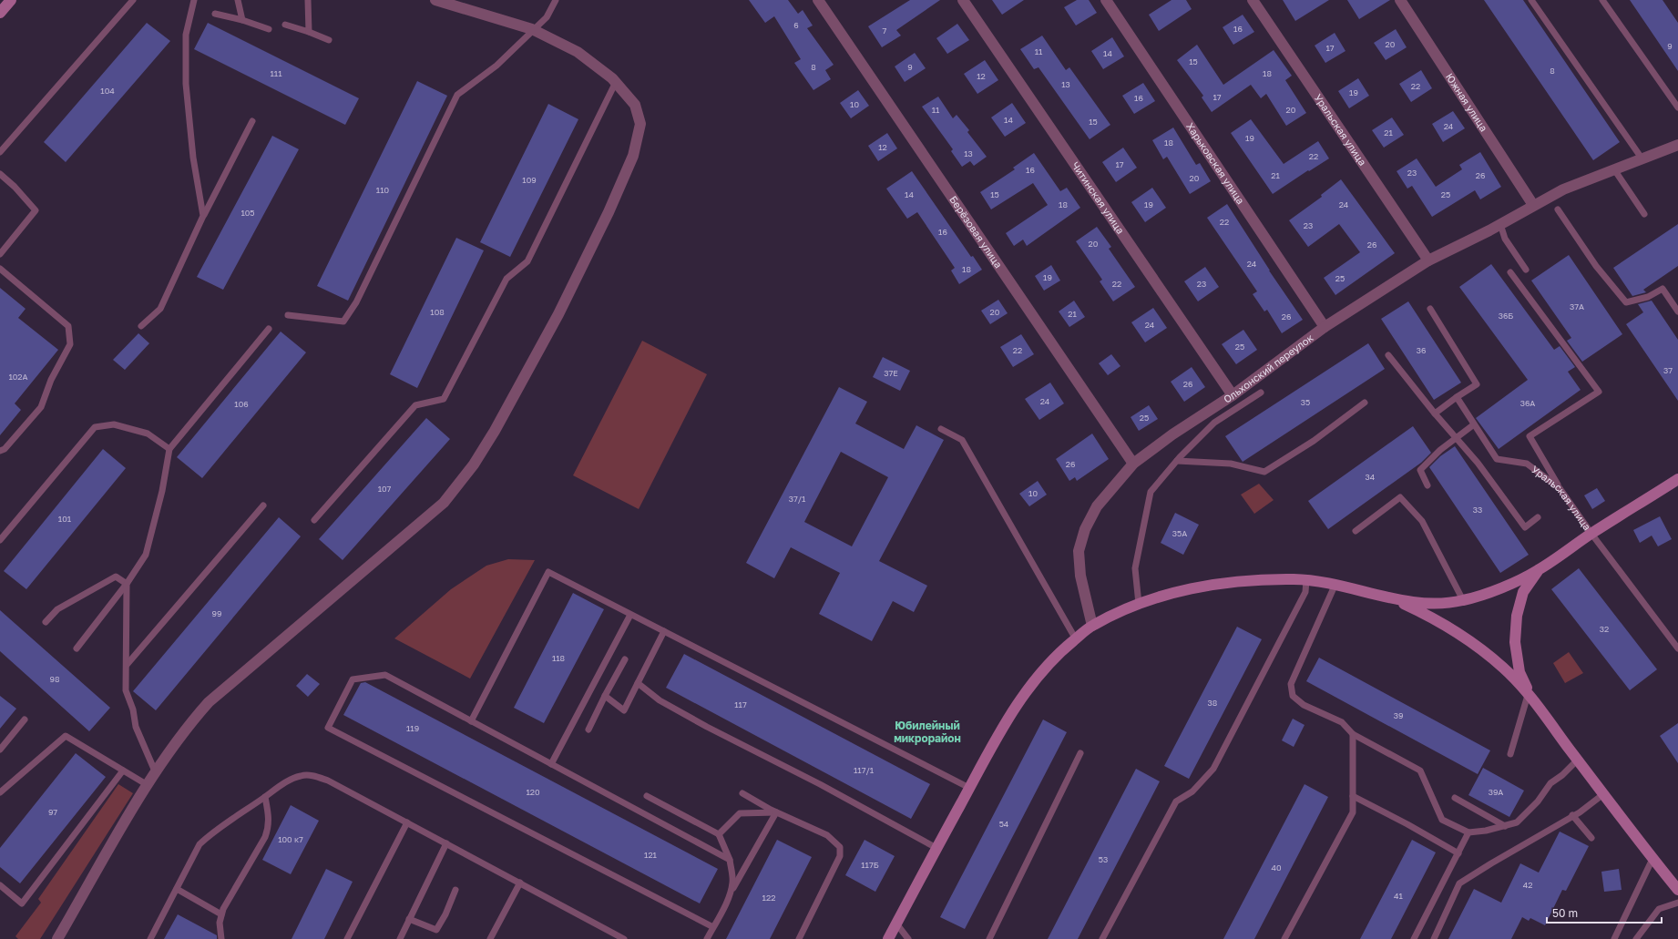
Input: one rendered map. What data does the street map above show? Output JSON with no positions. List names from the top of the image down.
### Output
{
  "streets": {
    "street": [
      "Южная улица",
      "Уральская улица",
      "Харьковская улица",
      "Читинская улица",
      "Берёзовая улица",
      "Ольхонский переулок"
    ]
  },
  "crossings": [
    ["Южная улица", "Ольхонский переулок"],
    ["Уральская улица", "Ольхонский переулок"],
    ["Харьковская улица", "Ольхонский переулок"],
    ["Читинская улица", "Ольхонский переулок"],
    ["Берёзовая улица", "Ольхонский переулок"]
  ],
  "districts": ["Юбилейный микрорайон"],
  "house_numbers": [
    "6",
    "16",
    "7",
    "20",
    "9",
    "17",
    "11",
    "14",
    "15",
    "8",
    "9",
    "8",
    "111",
    "18",
    "12",
    "13",
    "22",
    "104",
    "19",
    "17",
    "16",
    "10",
    "11",
    "20",
    "14",
    "15",
    "24",
    "21",
    "19",
    "18",
    "12",
    "13",
    "22",
    "17",
    "16",
    "23",
    "21",
    "26",
    "20",
    "109",
    "110",
    "14",
    "15",
    "25",
    "18",
    "19",
    "24",
    "105",
    "22",
    "23",
    "16",
    "20",
    "26",
    "24",
    "18",
    "19",
    "25",
    "22",
    "23",
    "37А",
    "108",
    "20",
    "21",
    "36Б",
    "26",
    "24",
    "25",
    "22",
    "36",
    "37",
    "37Е",
    "102А",
    "26",
    "24",
    "35",
    "36А",
    "106",
    "25",
    "26",
    "34",
    "107",
    "10",
    "37/1",
    "33",
    "101",
    "35А",
    "99",
    "32",
    "118",
    "98",
    "38",
    "117",
    "39",
    "119",
    "117/1",
    "120",
    "39А",
    "97",
    "54",
    "100 к7",
    "121",
    "53",
    "117Б",
    "40",
    "42",
    "41",
    "122"
  ],
  "scale_bar": "50 m"
}
